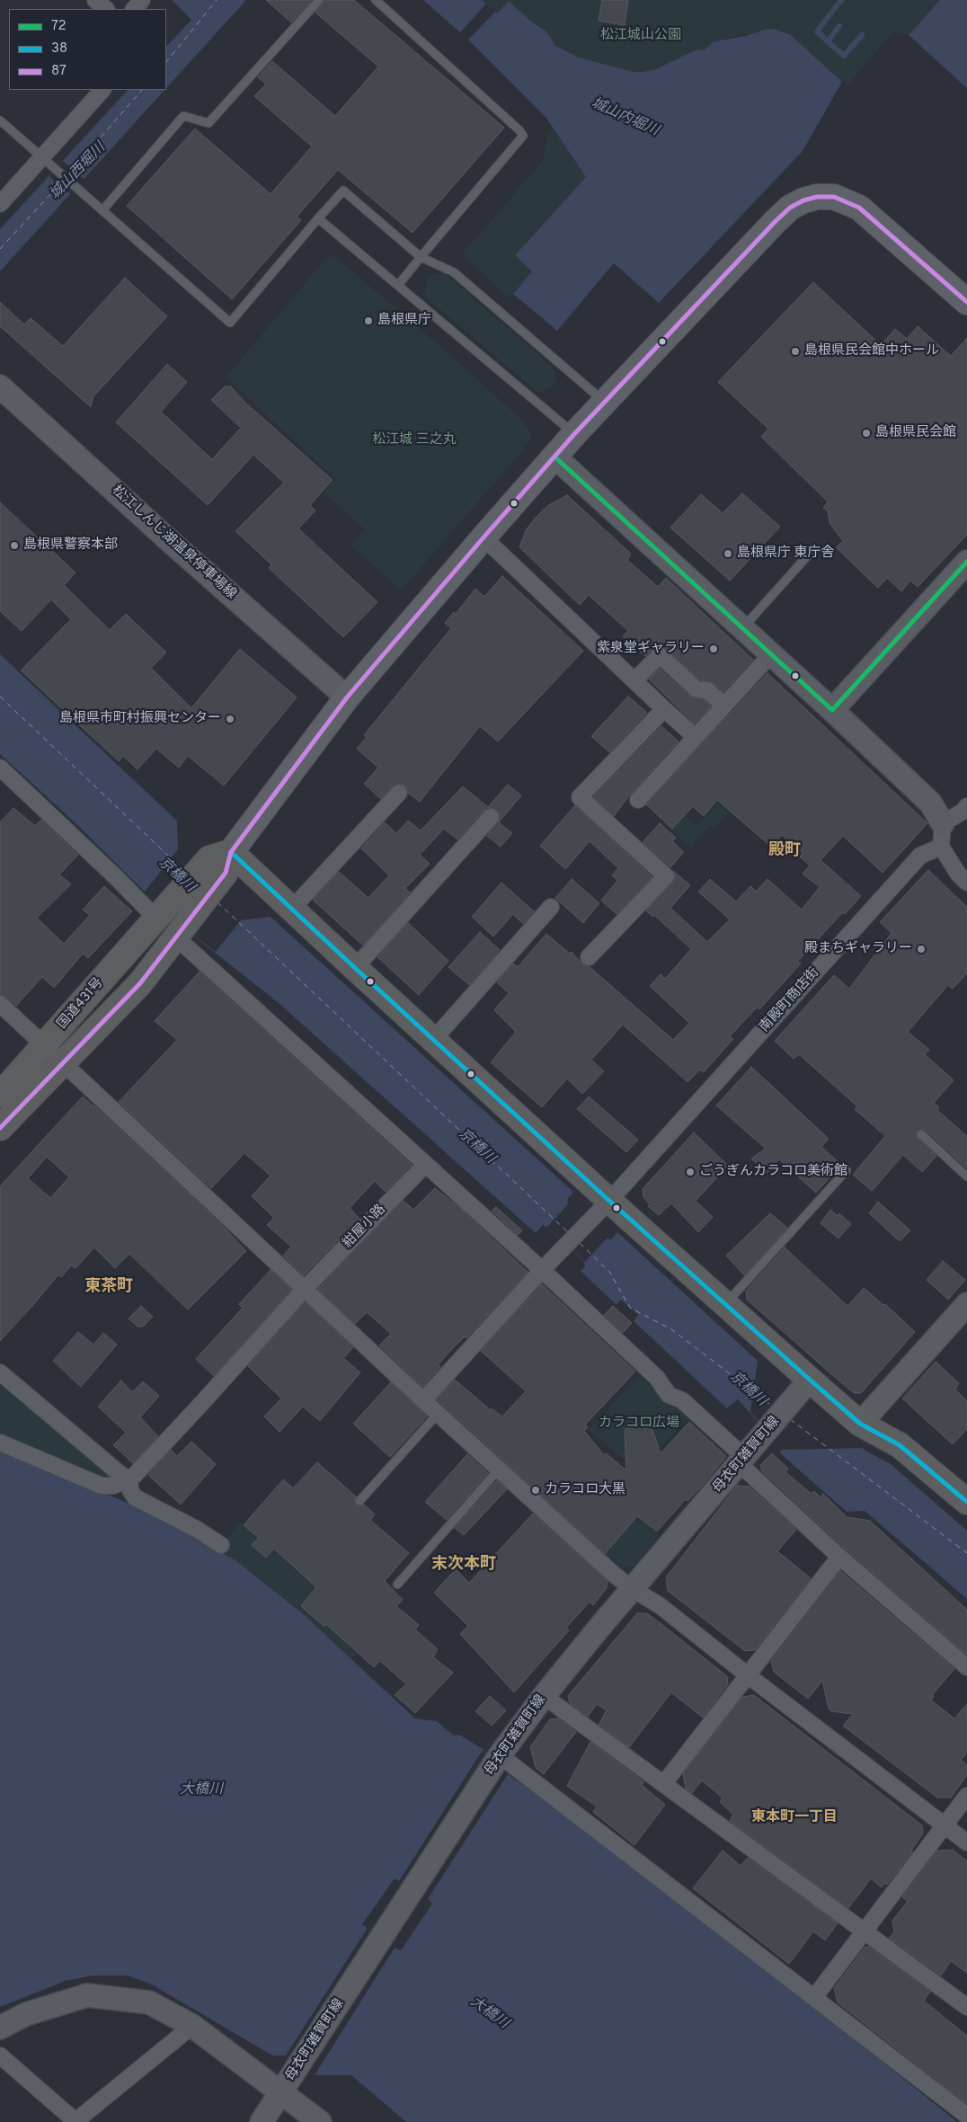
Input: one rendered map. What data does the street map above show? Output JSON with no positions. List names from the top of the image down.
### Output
{
  "streets": {
    "highway": ["国道431号"],
    "main road": ["松江しんじ湖温泉停車場線", "母衣町雑賀町線"],
    "street": ["南殿町商店街", "紺屋小路"]
  },
  "districts": [
    "殿町",
    "東茶町",
    "末次本町",
    "東本町一丁目"
  ],
  "water": [
    "城山内堀川",
    "城山西堀川",
    "京橋川",
    "大橋川"
  ],
  "parks": ["松江城山公園", "松江城 三之丸", "カラコロ広場"],
  "places": [
    "島根県庁",
    "島根県民会館中ホール",
    "島根県民会館",
    "島根県警察本部",
    "島根県庁 東庁舎",
    "紫泉堂ギャラリー",
    "島根県市町村振興センター",
    "殿まちギャラリー",
    "ごうぎんカラコロ美術館",
    "カラコロ大黒"
  ],
  "lines": ["transit line 87", "transit line 72", "transit line 38"],
  "legend": ["72", "38", "87"]
}
